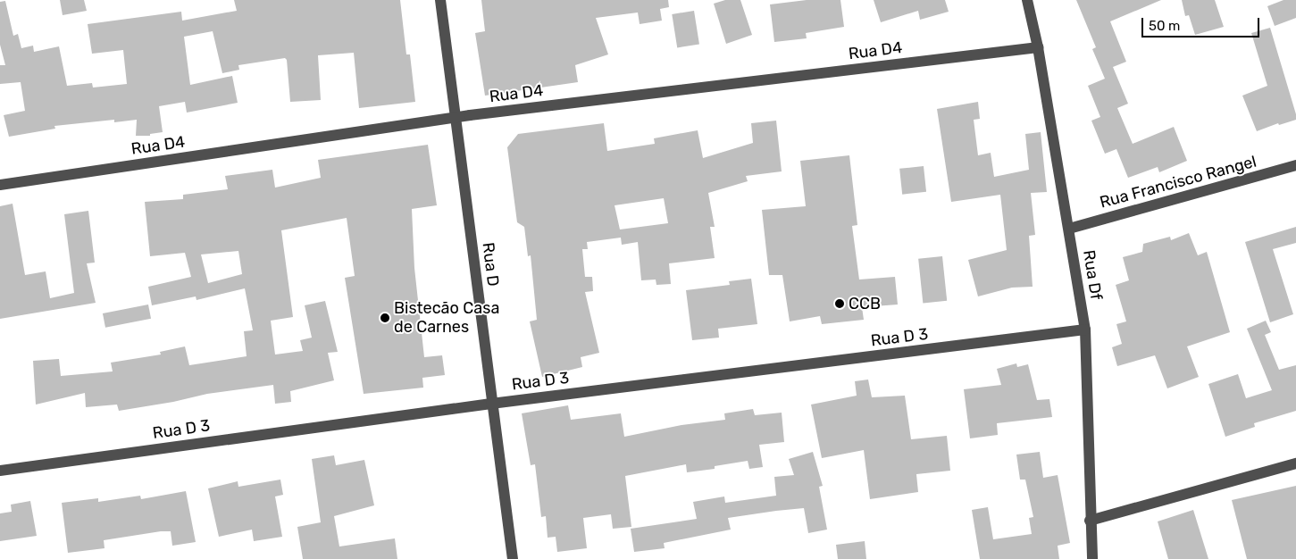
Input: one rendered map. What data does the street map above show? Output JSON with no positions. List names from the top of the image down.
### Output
{
  "streets": {
    "street": [
      "Rua D4",
      "Rua Francisco Rangel",
      "Rua D",
      "Rua Df",
      "Rua D 3"
    ]
  },
  "crossings": [
    ["Rua D4", "Rua D"],
    ["Rua D4", "Rua Df"],
    ["Rua Francisco Rangel", "Rua Df"],
    ["Rua D", "Rua D 3"],
    ["Rua Df", "Rua D 3"]
  ],
  "places": ["CCB", "Bistecão Casa de Carnes"],
  "scale_bar": "50 m"
}
